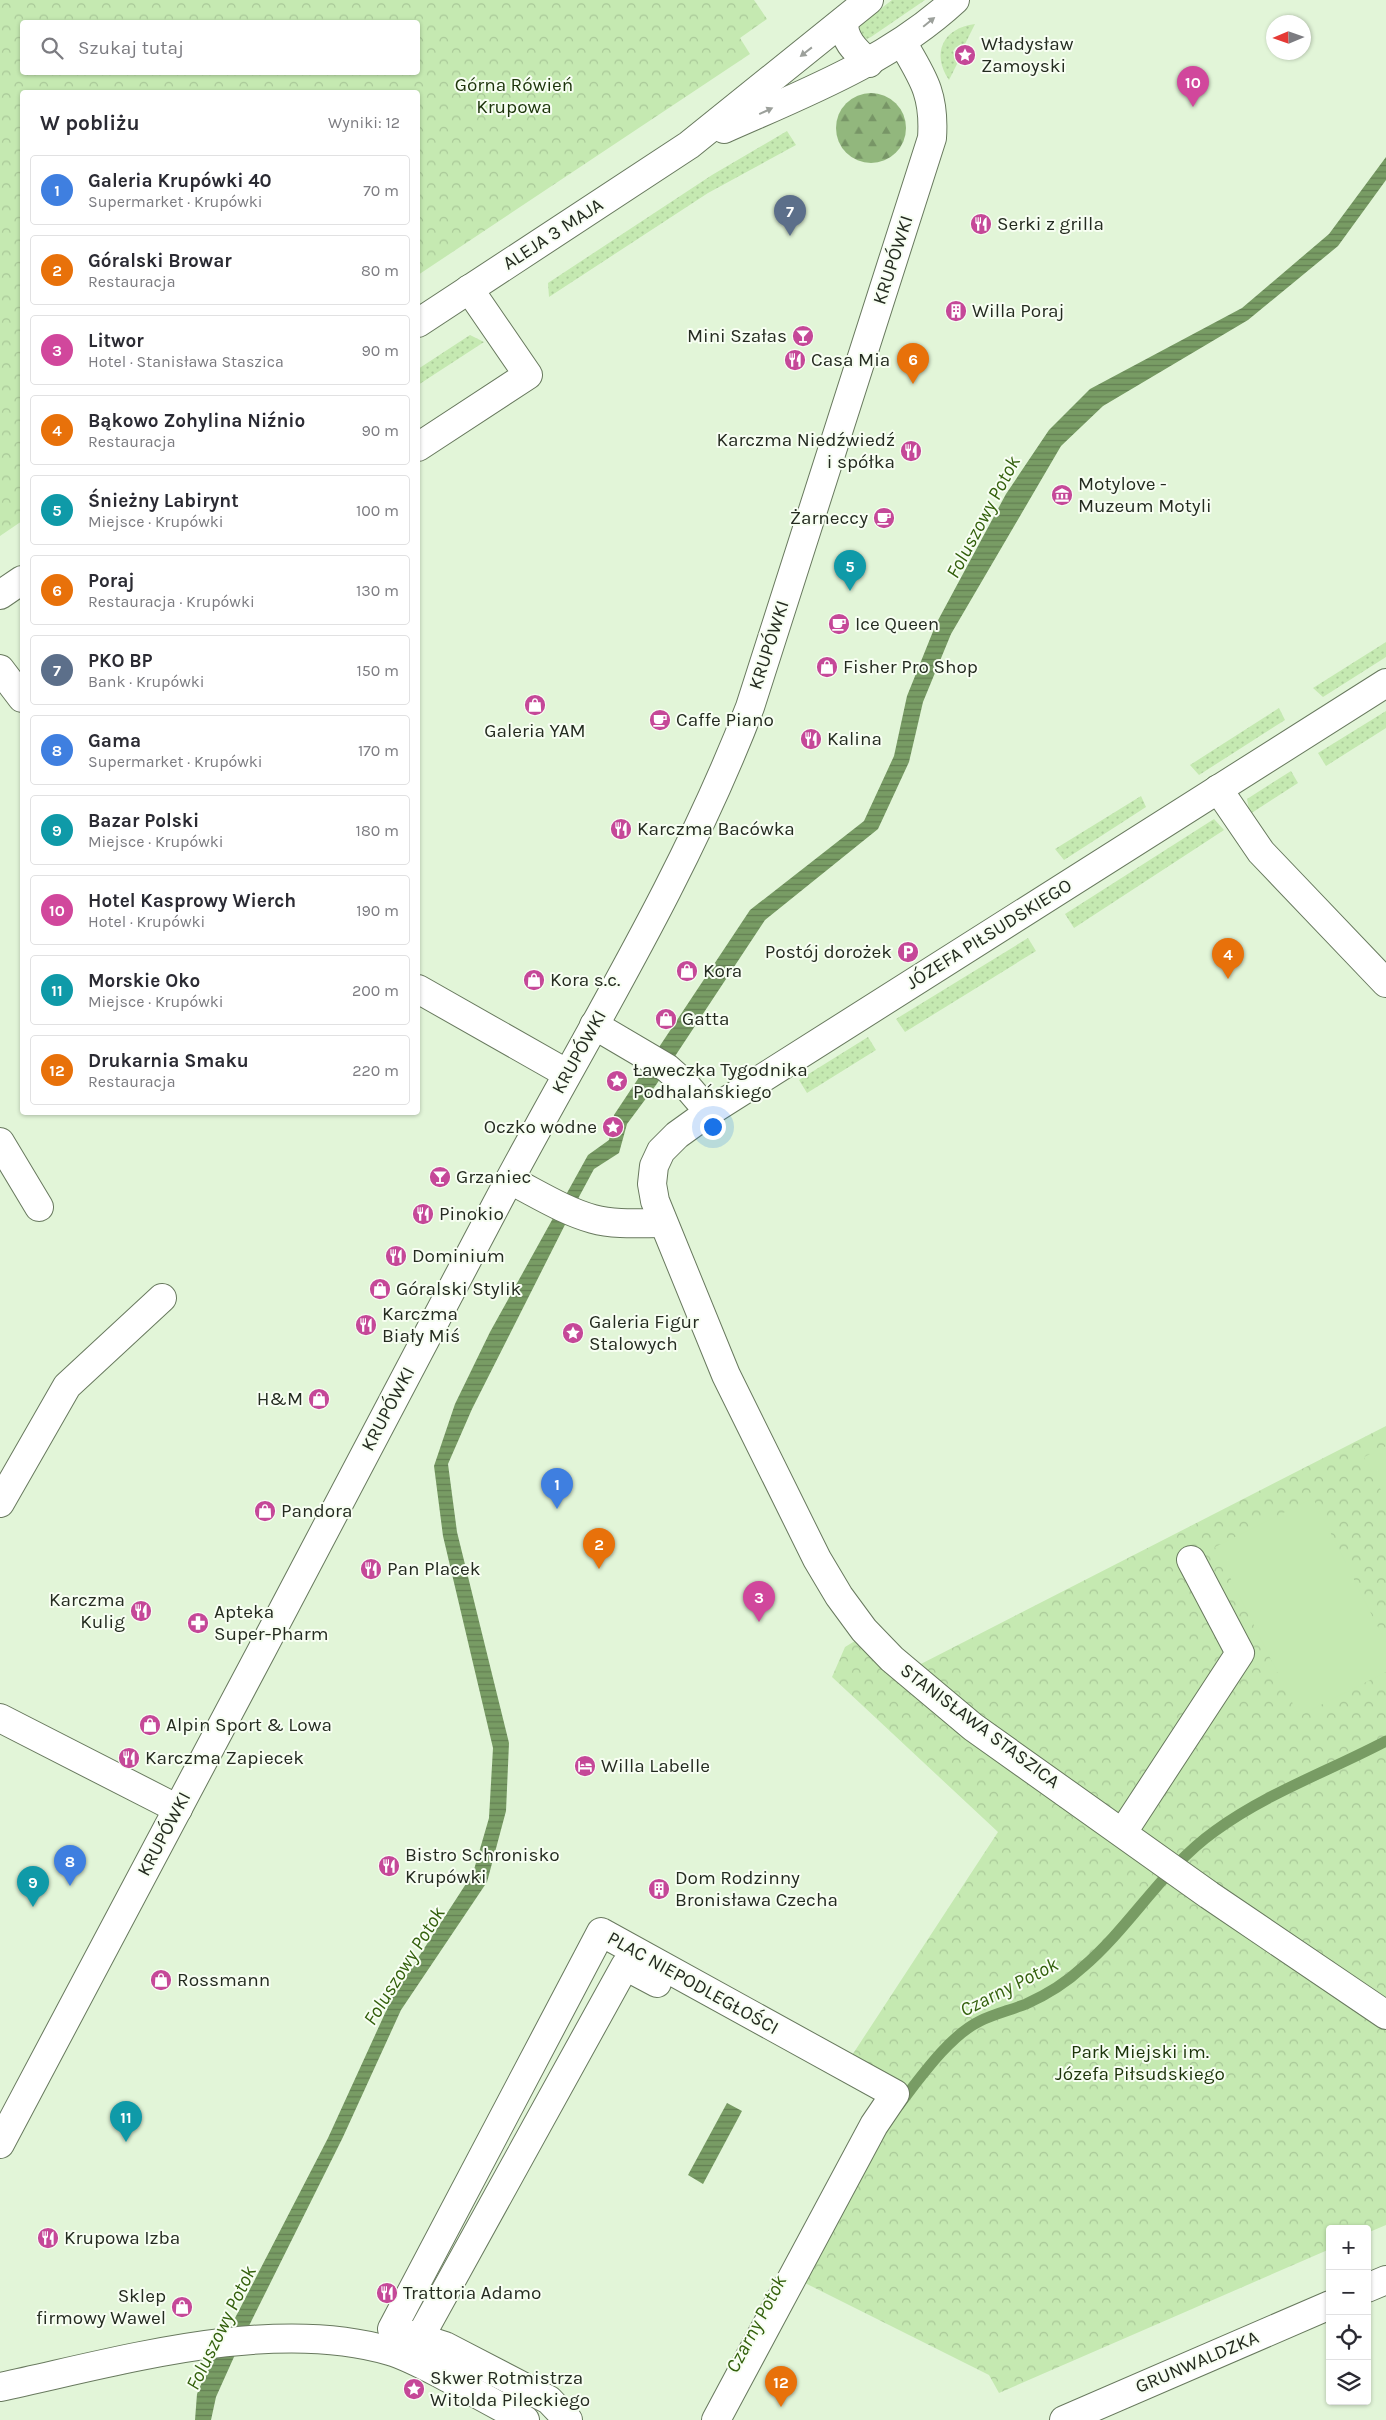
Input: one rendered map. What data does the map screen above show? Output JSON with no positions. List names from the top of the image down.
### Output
{
  "streets": {
    "street": [
      "ALEJA 3 MAJA",
      "KRUPÓWKI",
      "JÓZEFA PIŁSUDSKIEGO",
      "STANISŁAWA STASZICA",
      "PLAC NIEPODLEGŁOŚCI",
      "GRUNWALDZKA"
    ]
  },
  "crossings": [
    ["JÓZEFA PIŁSUDSKIEGO", "STANISŁAWA STASZICA"]
  ],
  "water": ["Foluszowy Potok", "Czarny Potok"],
  "parks": ["Górna Rówień Krupowa", "Park Miejski im. Józefa Piłsudskiego"],
  "places": {
    "place": [
      "Władysław Zamoyski",
      "Ławeczka Tygodnika Podhalańskiego",
      "Oczko wodne",
      "Galeria Figur Stalowych",
      "Skwer Rotmistrza Witolda Pileckiego"
    ],
    "restaurant": [
      "Serki z grilla",
      "Casa Mia",
      "Karczma Niedźwiedź i spółka",
      "Kalina",
      "Karczma Bacówka",
      "Pinokio",
      "Dominium",
      "Karczma Biały Miś",
      "Pan Placek",
      "Karczma Kulig",
      "Karczma Zapiecek",
      "Bistro Schronisko Krupówki",
      "Krupowa Izba",
      "Trattoria Adamo"
    ],
    "building": ["Willa Poraj", "Dom Rodzinny Bronisława Czecha"],
    "bar": ["Mini Szałas", "Grzaniec"],
    "museum": ["Motylove - Muzeum Motyli"],
    "cafe": ["Żarneccy", "Ice Queen", "Caffe Piano"],
    "shop": [
      "Fisher Pro Shop",
      "Galeria YAM",
      "Kora",
      "Kora s.c.",
      "Gatta",
      "Góralski Stylik",
      "H&M",
      "Pandora",
      "Alpin Sport & Lowa",
      "Rossmann",
      "Sklep firmowy Wawel"
    ],
    "parking": ["Postój dorożek"],
    "pharmacy": ["Apteka Super-Pharm"],
    "hotel": ["Willa Labelle"]
  },
  "north": "left",
  "page": {
    "search": "Szukaj tutaj",
    "pins": [
      "10",
      "7",
      "6",
      "5",
      "4",
      "1",
      "2",
      "3",
      "8",
      "9",
      "11",
      "12"
    ],
    "heading": ["W pobliżu", "Wyniki: 12"],
    "list": [
      {
        "mark": "1",
        "name": "Galeria Krupówki 40",
        "note": "Supermarket · Krupówki",
        "value": "70 m"
      },
      {
        "mark": "2",
        "name": "Góralski Browar",
        "note": "Restauracja",
        "value": "80 m"
      },
      {
        "mark": "3",
        "name": "Litwor",
        "note": "Hotel · Stanisława Staszica",
        "value": "90 m"
      },
      {
        "mark": "4",
        "name": "Bąkowo Zohylina Niźnio",
        "note": "Restauracja",
        "value": "90 m"
      },
      {
        "mark": "5",
        "name": "Śnieżny Labirynt",
        "note": "Miejsce · Krupówki",
        "value": "100 m"
      },
      {
        "mark": "6",
        "name": "Poraj",
        "note": "Restauracja · Krupówki",
        "value": "130 m"
      },
      {
        "mark": "7",
        "name": "PKO BP",
        "note": "Bank · Krupówki",
        "value": "150 m"
      },
      {
        "mark": "8",
        "name": "Gama",
        "note": "Supermarket · Krupówki",
        "value": "170 m"
      },
      {
        "mark": "9",
        "name": "Bazar Polski",
        "note": "Miejsce · Krupówki",
        "value": "180 m"
      },
      {
        "mark": "10",
        "name": "Hotel Kasprowy Wierch",
        "note": "Hotel · Krupówki",
        "value": "190 m"
      },
      {
        "mark": "11",
        "name": "Morskie Oko",
        "note": "Miejsce · Krupówki",
        "value": "200 m"
      },
      {
        "mark": "12",
        "name": "Drukarnia Smaku",
        "note": "Restauracja",
        "value": "220 m"
      }
    ],
    "map_buttons": ["+", "−"]
  }
}
